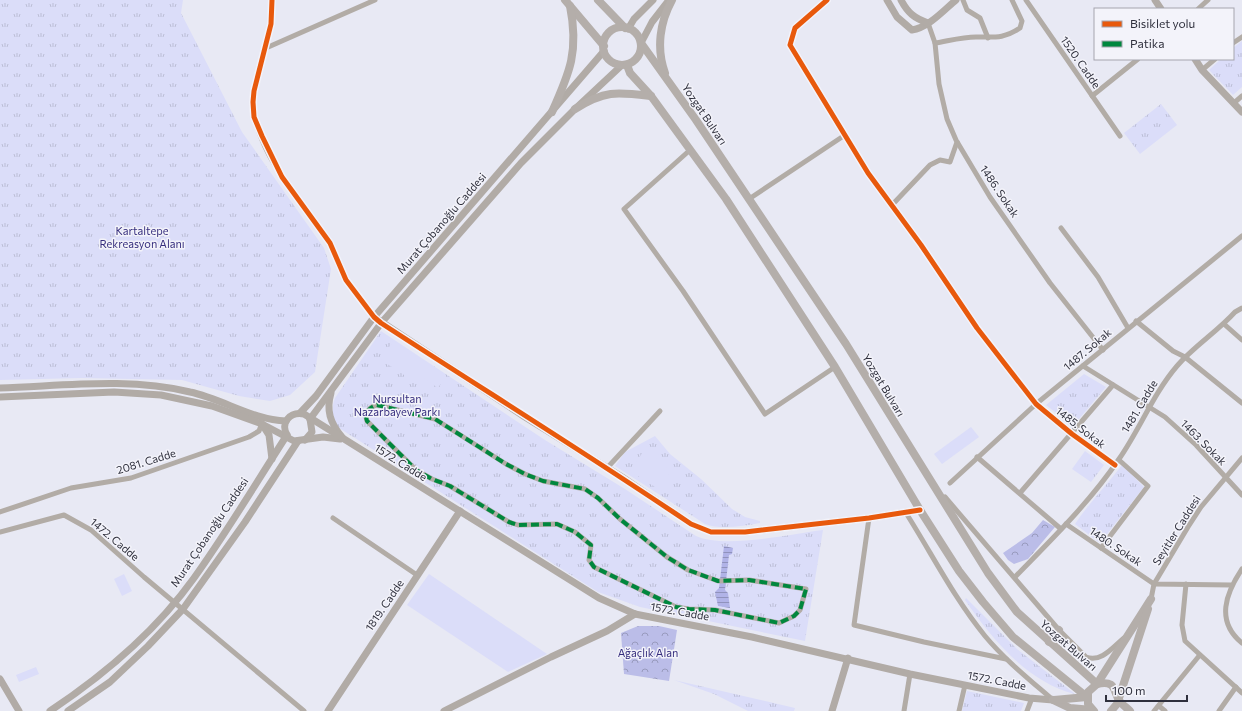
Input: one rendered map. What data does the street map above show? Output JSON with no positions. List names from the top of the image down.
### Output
{
  "streets": {
    "main road": [
      "Yozgat Bulvarı",
      "Murat Çobanoğlu Caddesi",
      "1572. Cadde",
      "1819. Cadde"
    ],
    "street": [
      "1520. Cadde",
      "1486. Sokak",
      "1487. Sokak",
      "1481. Cadde",
      "1485. Sokak",
      "1463. Sokak",
      "2081. Cadde",
      "Seyitler Caddesi",
      "1472. Cadde",
      "1480. Sokak"
    ]
  },
  "crossings": [
    ["Yozgat Bulvarı", "Murat Çobanoğlu Caddesi"],
    ["1486. Sokak", "1487. Sokak"],
    ["Murat Çobanoğlu Caddesi", "1572. Cadde"],
    ["Murat Çobanoğlu Caddesi", "1472. Cadde"],
    ["1487. Sokak", "1485. Sokak"],
    ["1481. Cadde", "1485. Sokak"],
    ["1481. Cadde", "1463. Sokak"],
    ["1481. Cadde", "1480. Sokak"],
    ["1463. Sokak", "Seyitler Caddesi"],
    ["1572. Cadde", "1819. Cadde"],
    ["Seyitler Caddesi", "1480. Sokak"]
  ],
  "parks": ["Kartaltepe Rekreasyon Alanı", "Nursultan Nazarbayev Parkı", "Ağaçlık Alan"],
  "legend": ["Bisiklet yolu", "Patika"],
  "scale_bar": "100 m"
}
